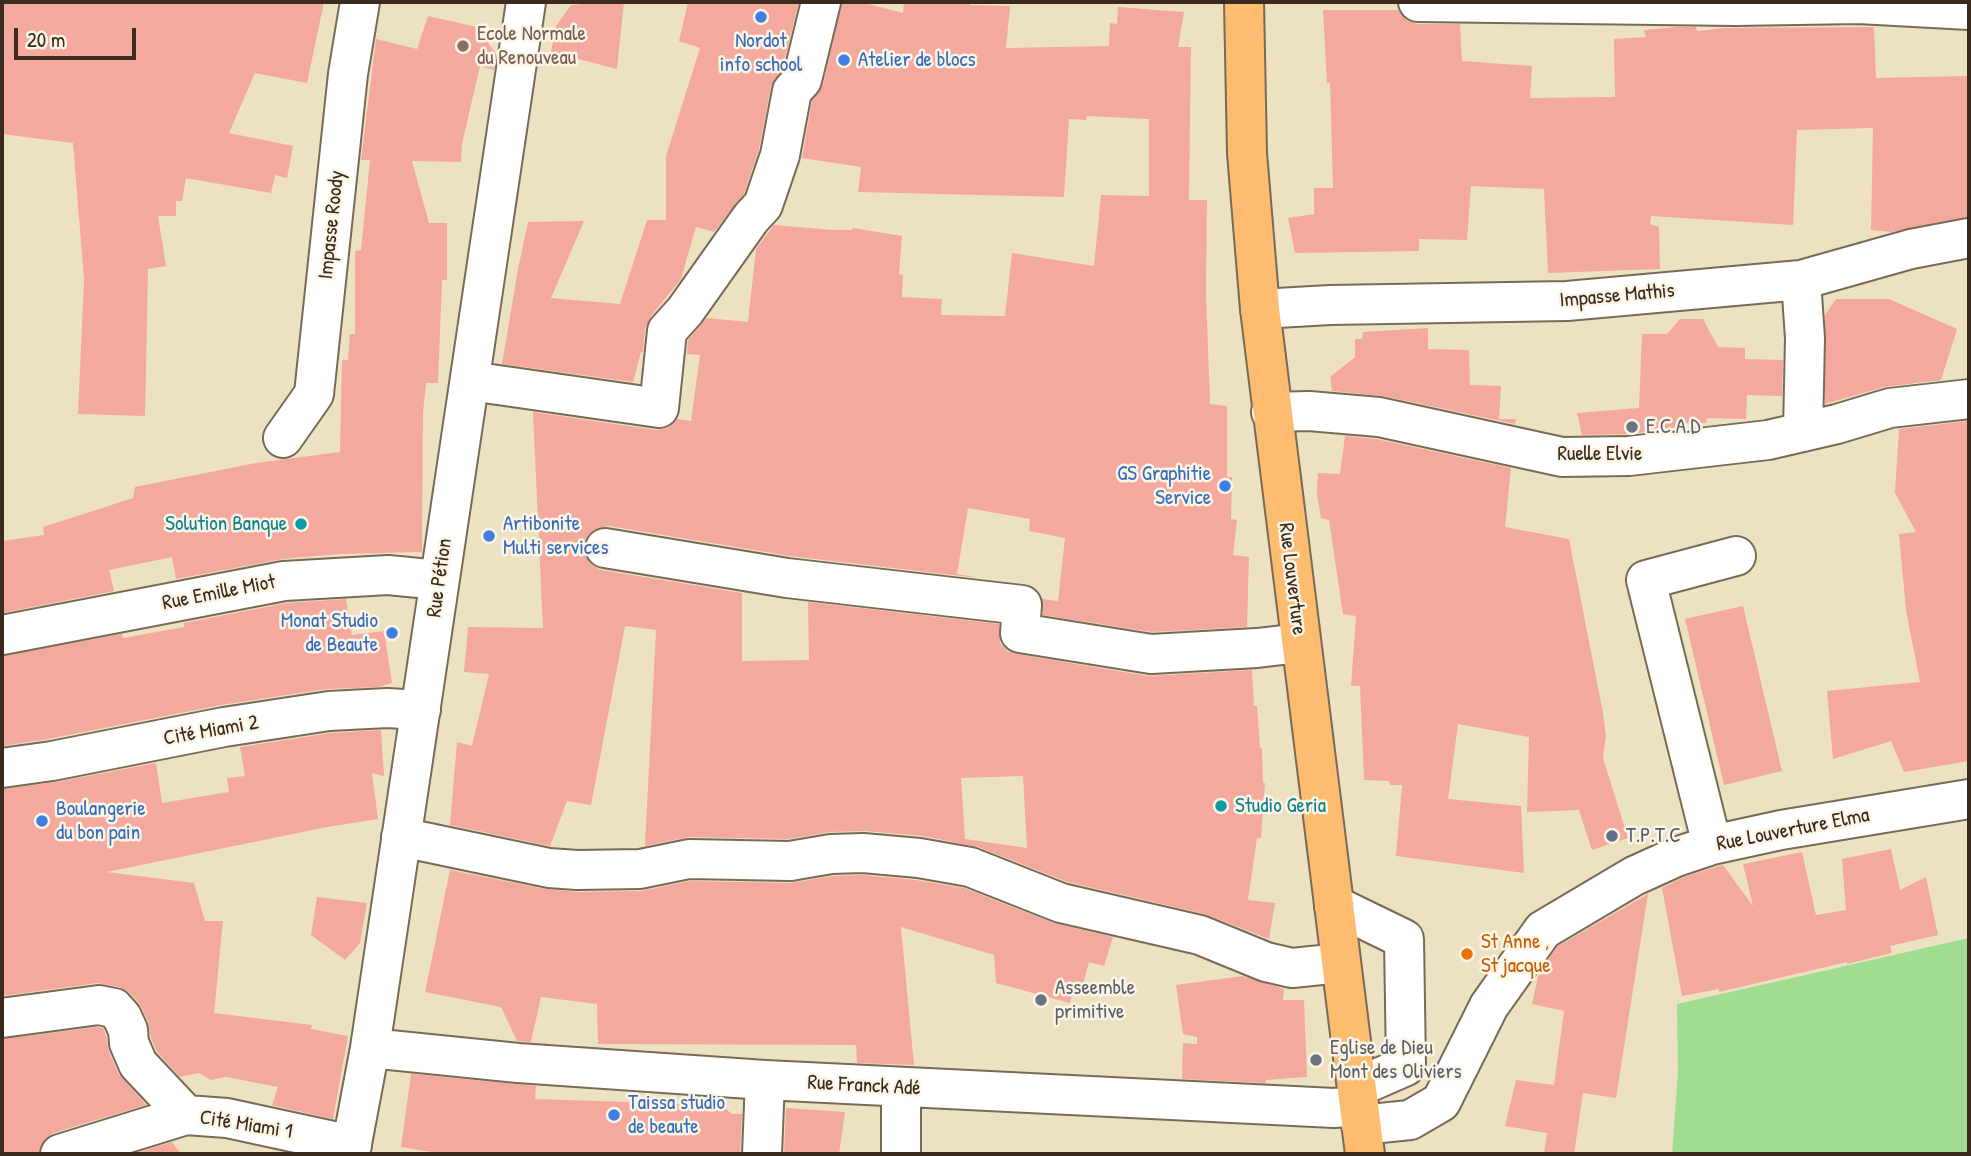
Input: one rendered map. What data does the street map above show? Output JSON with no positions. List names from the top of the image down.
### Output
{
  "streets": {
    "main road": ["Rue Louverture"],
    "street": [
      "Impasse Roody",
      "Impasse Mathis",
      "Ruelle Elvie",
      "Rue Pétion",
      "Rue Emille Miot",
      "Cité Miami 2",
      "Rue Louverture Elma",
      "Rue Franck Adé",
      "Cité Miami 1"
    ]
  },
  "crossings": [
    ["Impasse Mathis", "Rue Louverture"],
    ["Ruelle Elvie", "Rue Louverture"],
    ["Rue Pétion", "Rue Emille Miot"],
    ["Rue Pétion", "Cité Miami 2"],
    ["Rue Pétion", "Rue Franck Adé"],
    ["Rue Pétion", "Cité Miami 1"],
    ["Rue Louverture", "Rue Louverture Elma"],
    ["Rue Louverture", "Rue Franck Adé"],
    ["Rue Louverture Elma", "Rue Franck Adé"]
  ],
  "places": [
    "Nordot info school",
    "Ecole Normale du Renouveau",
    "Atelier de blocs",
    "E.C.A.D",
    "GS Graphitie Service",
    "Solution Banque",
    "Artibonite Multi services",
    "Monat Studio de Beaute",
    "Studio Geria",
    "Boulangerie du bon pain",
    "T.P.T.C",
    "St Anne , St jacque",
    "Asseemble primitive",
    "Eglise de Dieu Mont des Oliviers",
    "Taissa studio de beaute"
  ],
  "scale_bar": "20 m"
}
